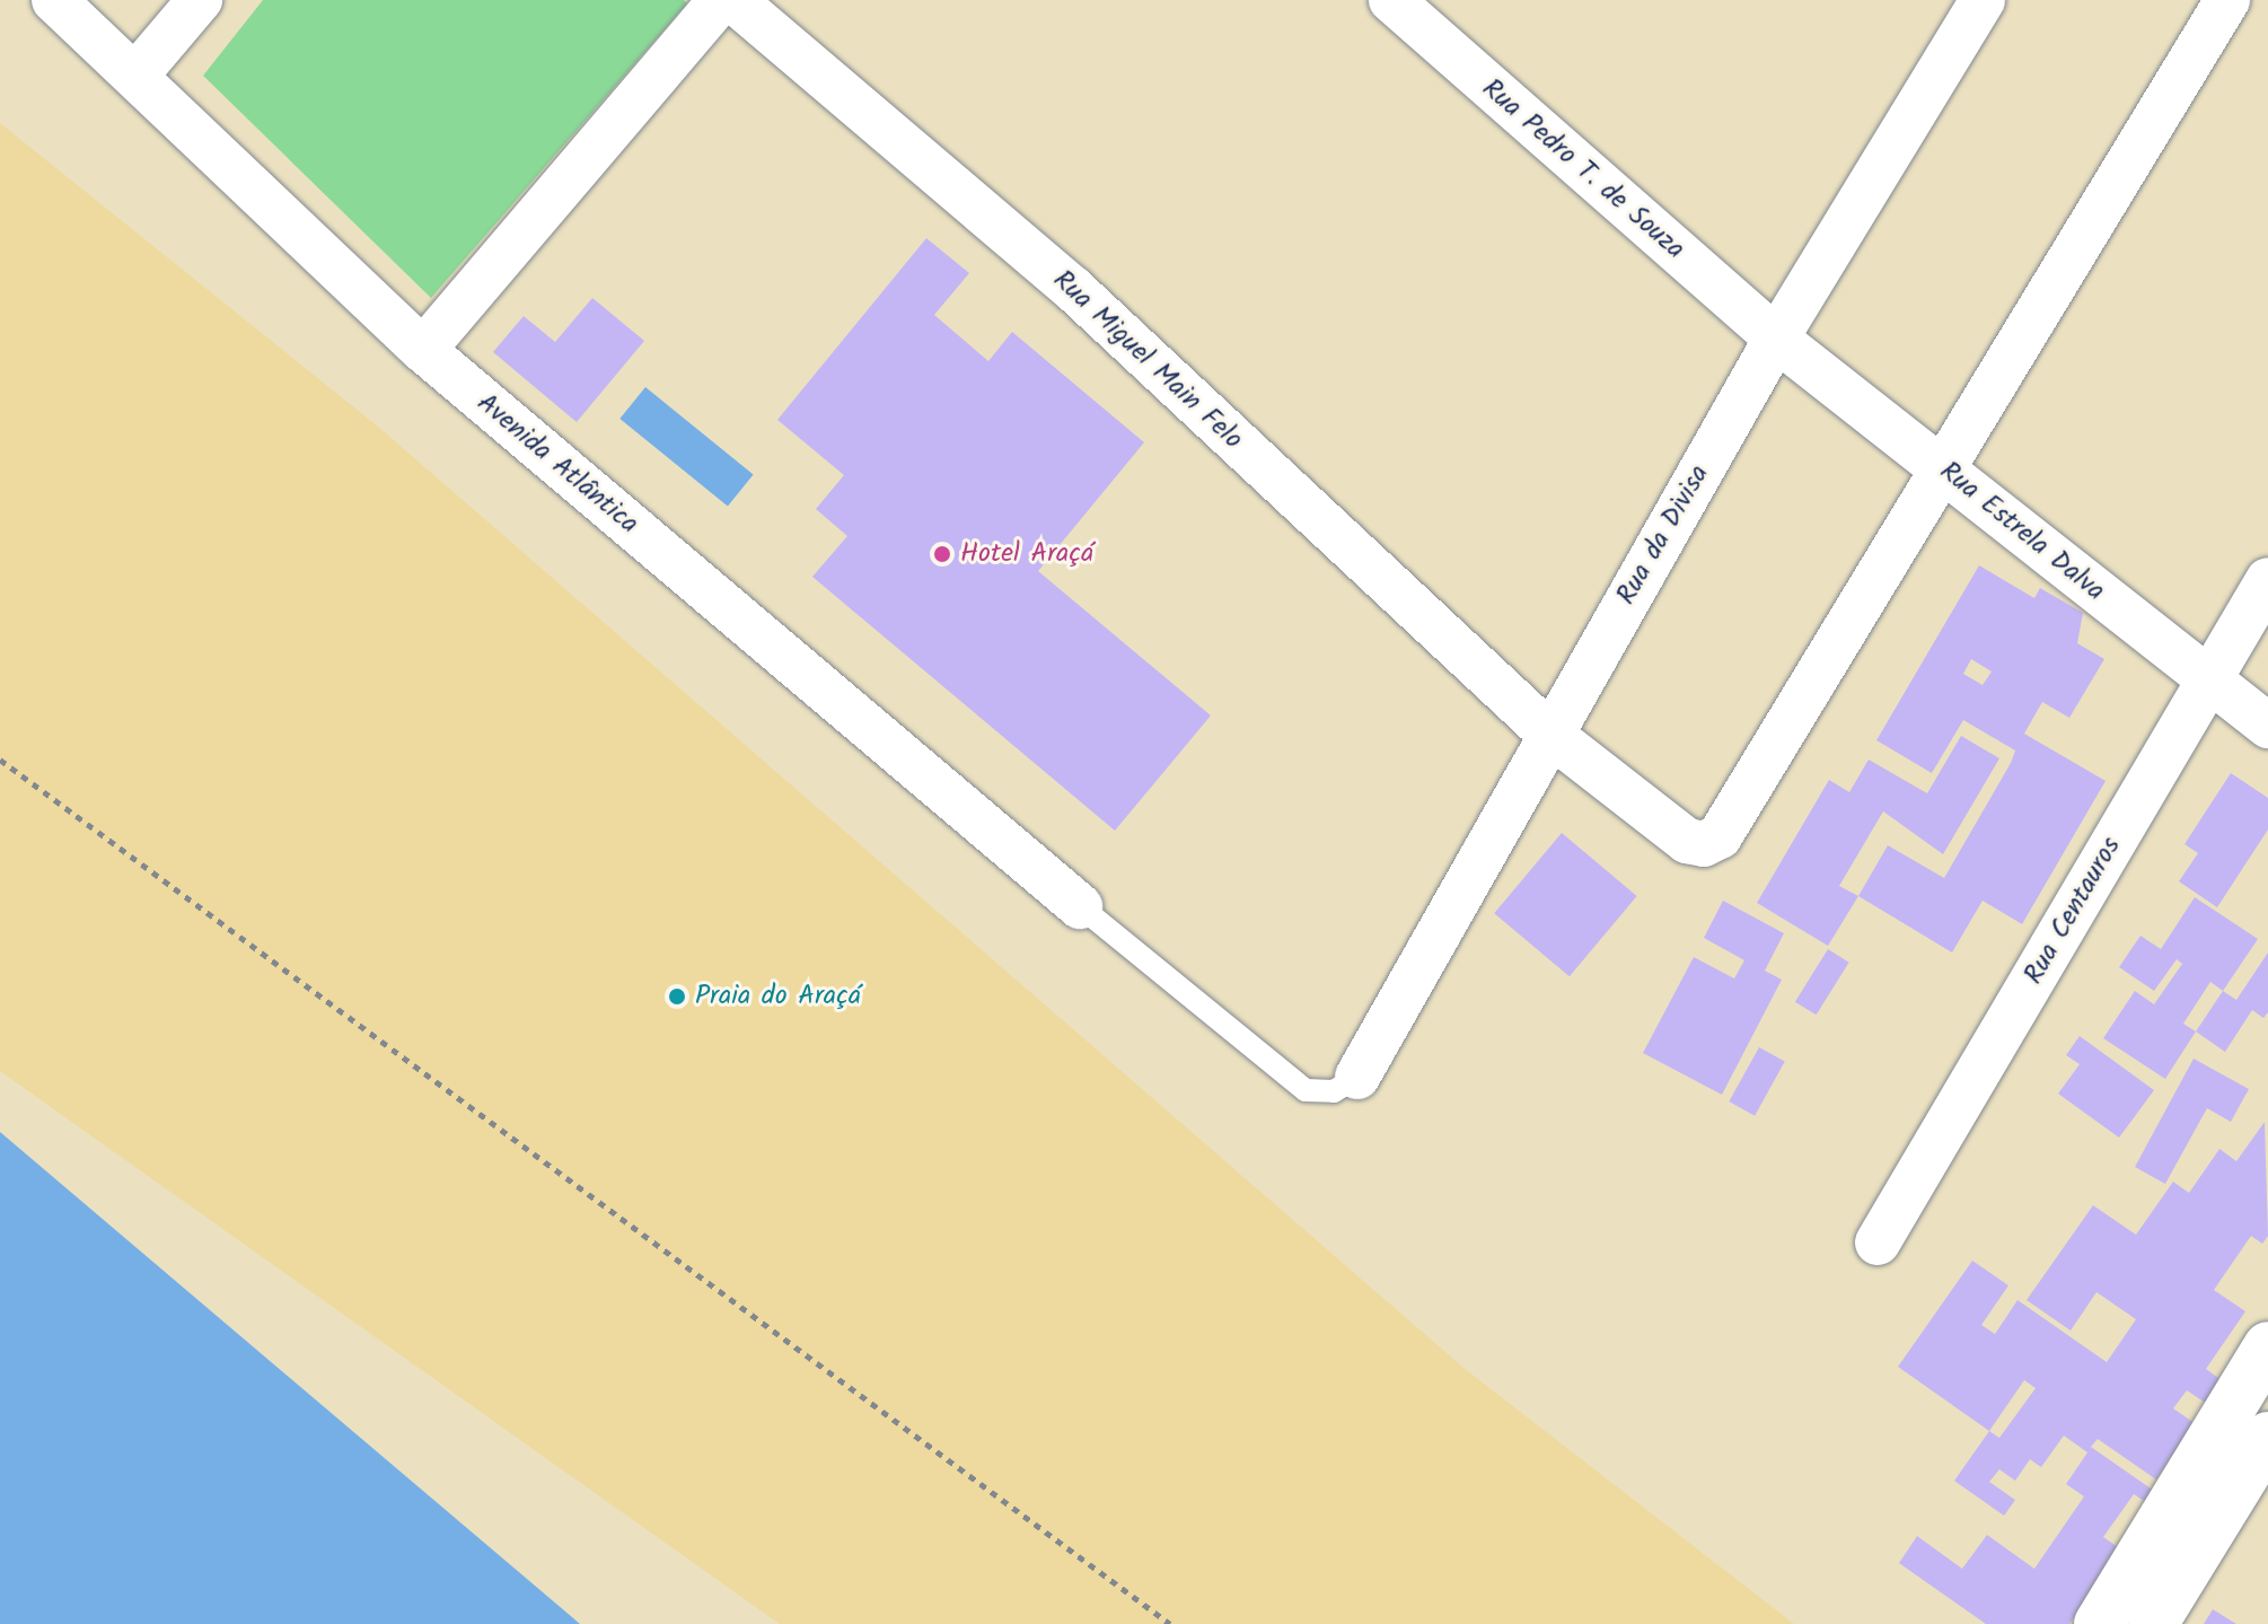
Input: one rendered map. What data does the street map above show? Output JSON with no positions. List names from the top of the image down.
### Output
{
  "streets": {
    "street": [
      "Rua Pedro T. de Souza",
      "Rua Miguel Main Felo",
      "Avenida Atlântica",
      "Rua Estrela Dalva",
      "Rua da Divisa",
      "Rua Centauros"
    ]
  },
  "crossings": [
    ["Rua Pedro T. de Souza", "Rua Estrela Dalva"],
    ["Rua Pedro T. de Souza", "Rua da Divisa"],
    ["Rua Miguel Main Felo", "Rua Estrela Dalva"],
    ["Rua Miguel Main Felo", "Rua da Divisa"],
    ["Rua Estrela Dalva", "Rua da Divisa"],
    ["Rua Estrela Dalva", "Rua Centauros"]
  ],
  "places": ["Hotel Araçá", "Praia do Araçá"]
}
